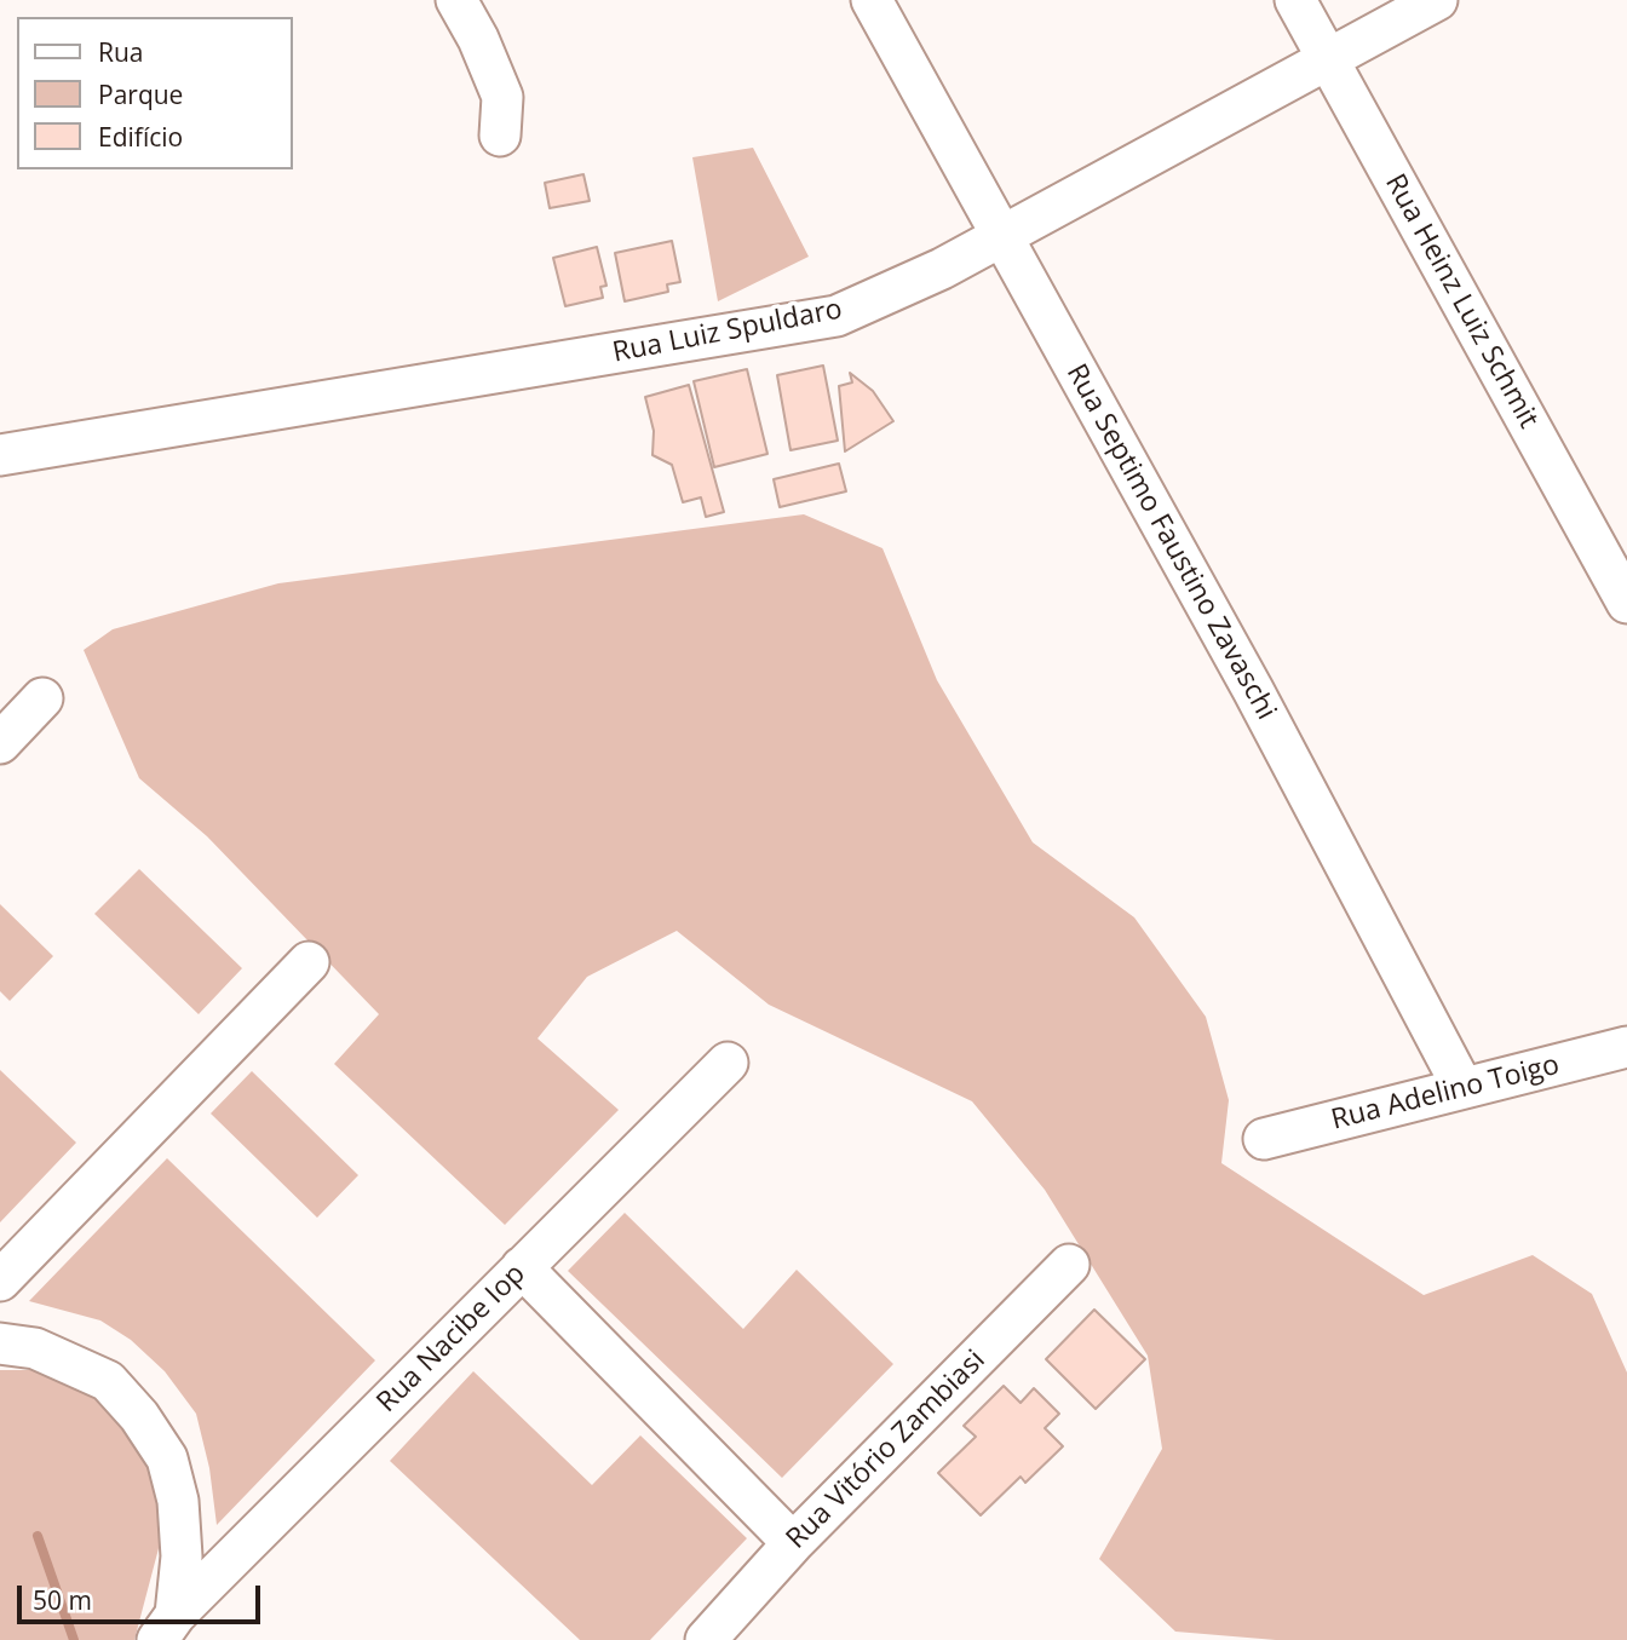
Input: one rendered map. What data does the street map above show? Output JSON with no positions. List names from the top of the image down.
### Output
{
  "streets": {
    "street": [
      "Rua Heinz Luiz Schmit",
      "Rua Luiz Spuldaro",
      "Rua Septimo Faustino Zavaschi",
      "Rua Adelino Toigo",
      "Rua Nacibe Iop",
      "Rua Vitório Zambiasi"
    ]
  },
  "crossings": [
    ["Rua Heinz Luiz Schmit", "Rua Luiz Spuldaro"],
    ["Rua Luiz Spuldaro", "Rua Septimo Faustino Zavaschi"],
    ["Rua Septimo Faustino Zavaschi", "Rua Adelino Toigo"]
  ],
  "legend": ["Rua", "Parque", "Edifício"],
  "scale_bar": "50 m"
}
